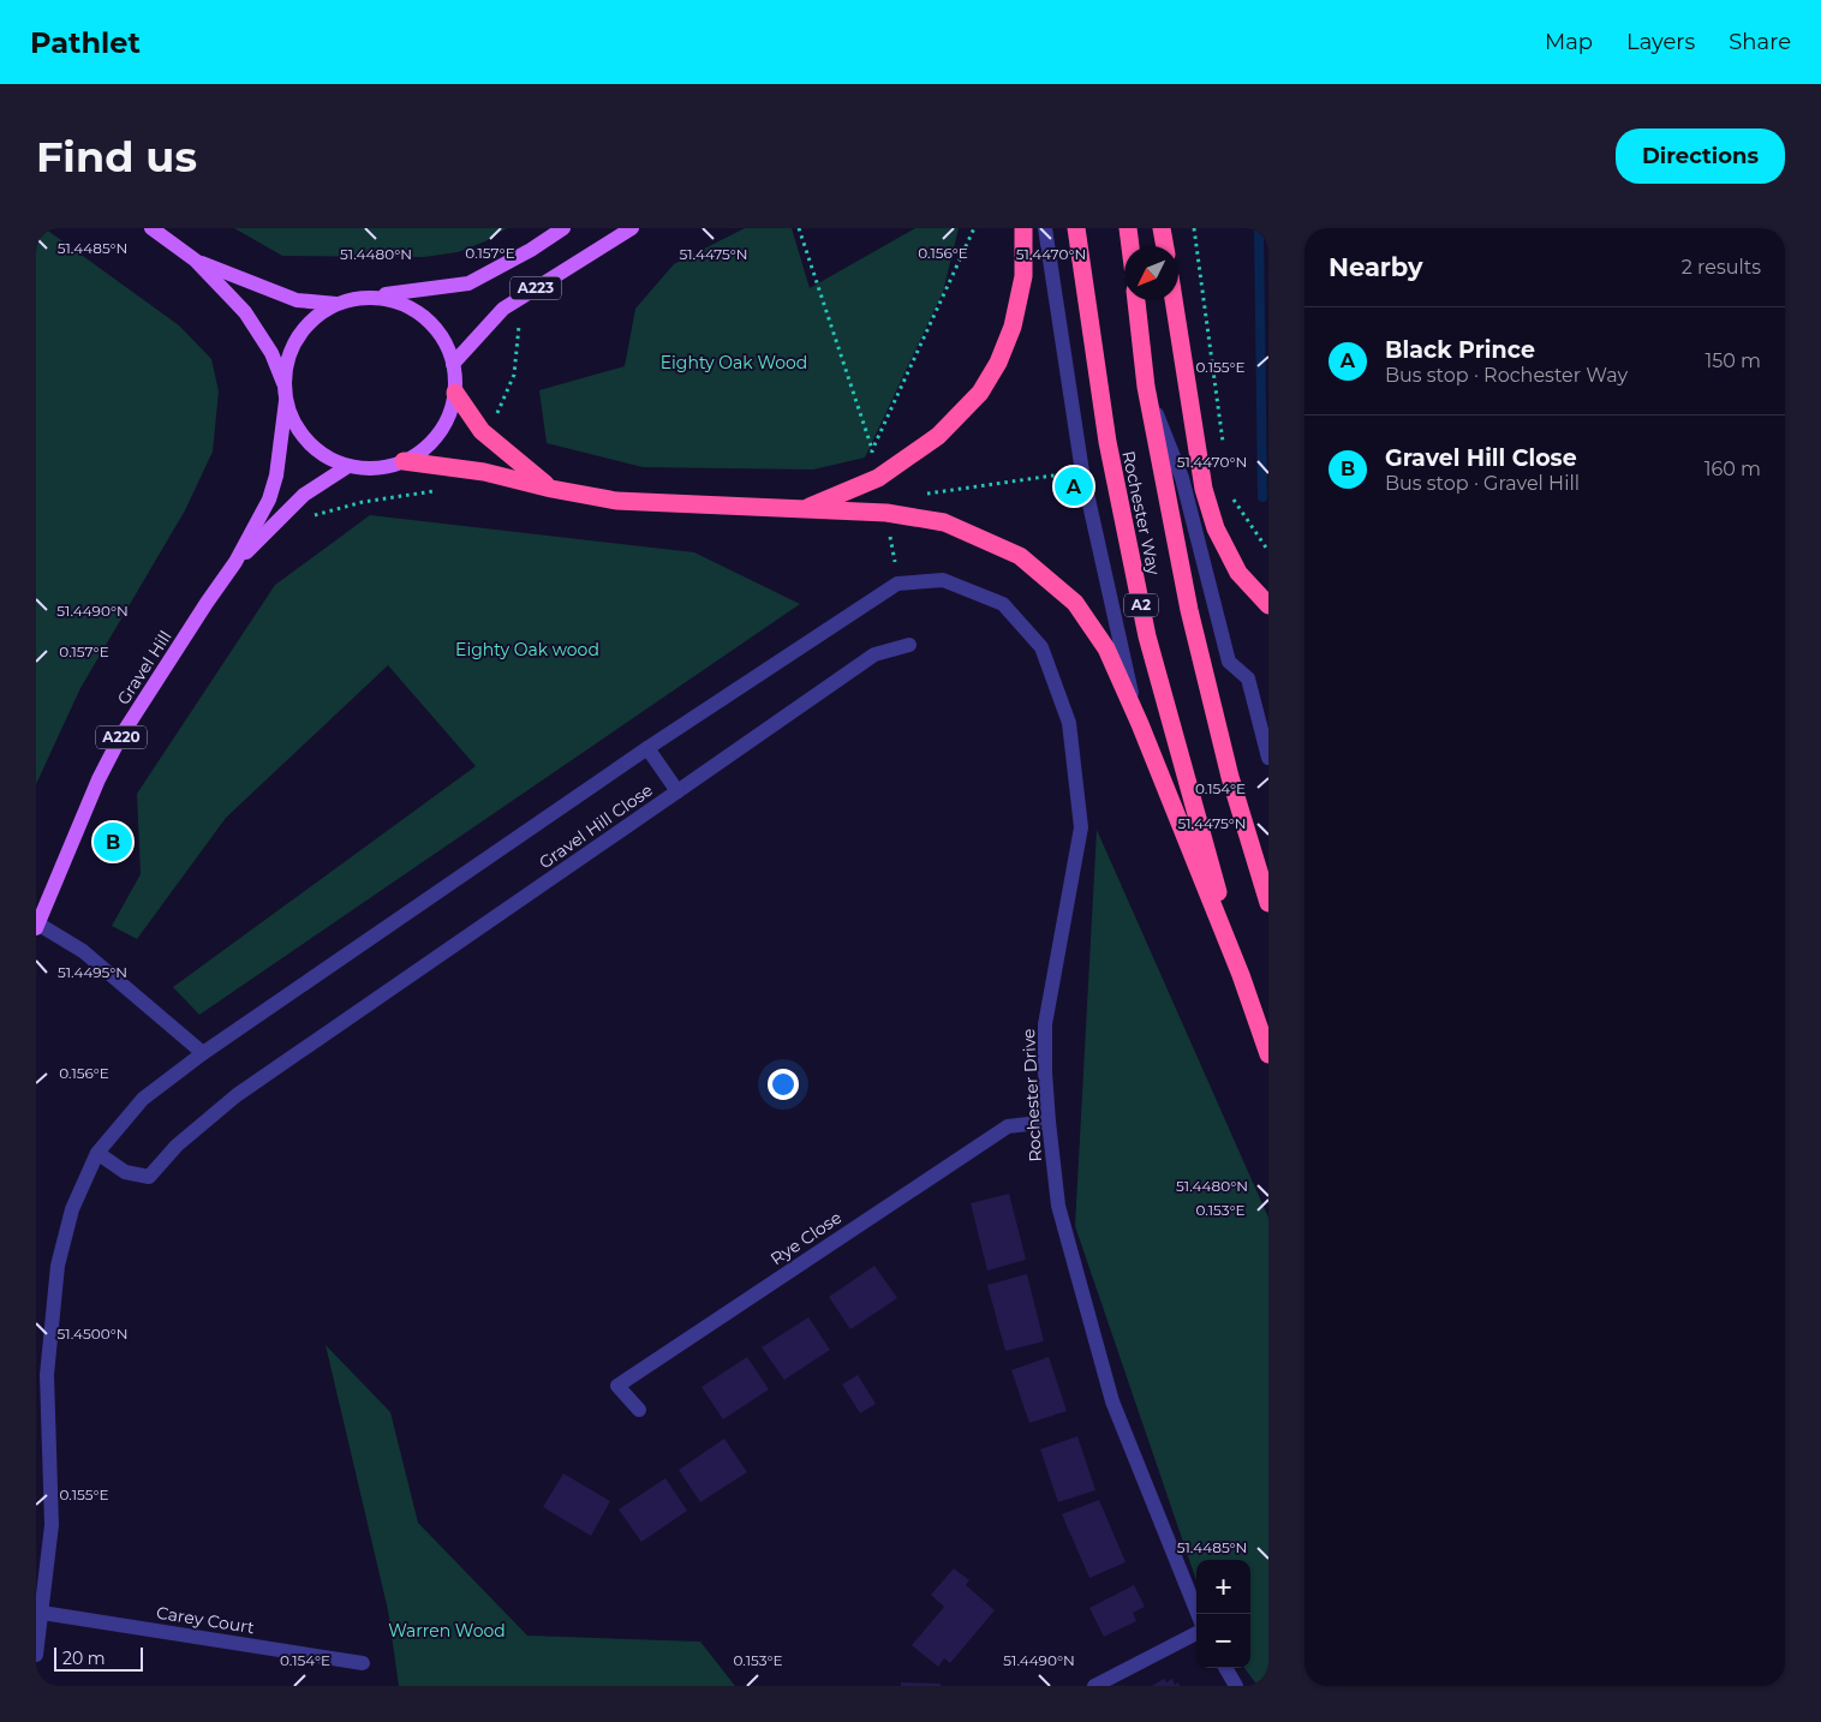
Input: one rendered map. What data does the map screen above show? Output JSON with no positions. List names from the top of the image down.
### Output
{
  "streets": {
    "highway": ["Rochester Way", "A2"],
    "main road": ["A223", "Gravel Hill", "A220"],
    "street": [
      "Gravel Hill Close",
      "Rochester Drive",
      "Rye Close",
      "Carey Court"
    ]
  },
  "crossings": [
    ["A223", "Gravel Hill"],
    ["Rochester Way", "A2"],
    ["Gravel Hill Close", "Rochester Drive"],
    ["Gravel Hill Close", "Carey Court"],
    ["Rochester Drive", "Rye Close"]
  ],
  "parks": ["Eighty Oak Wood", "Eighty Oak wood", "Warren Wood"],
  "scale_bar": "20 m",
  "north": "bottom left",
  "page": {
    "header": "Pathlet",
    "nav": ["Map", "Layers", "Share"],
    "buttons": "Directions",
    "title": "Find us",
    "heading": ["Nearby", "2 results"],
    "list": [
      {
        "mark": "A",
        "name": "Black Prince",
        "note": "Bus stop · Rochester Way",
        "value": "150 m"
      },
      {
        "mark": "B",
        "name": "Gravel Hill Close",
        "note": "Bus stop · Gravel Hill",
        "value": "160 m"
      }
    ],
    "pins": ["A", "B"],
    "map_buttons": ["+", "−"],
    "scale": "20 m"
  },
  "coordinates": [
    "51.4485°N",
    "0.157°E",
    "0.156°E",
    "51.4480°N",
    "51.4475°N",
    "51.4470°N",
    "0.155°E",
    "51.4490°N",
    "0.154°E",
    "51.4495°N",
    "0.153°E",
    "51.4500°N"
  ]
}
